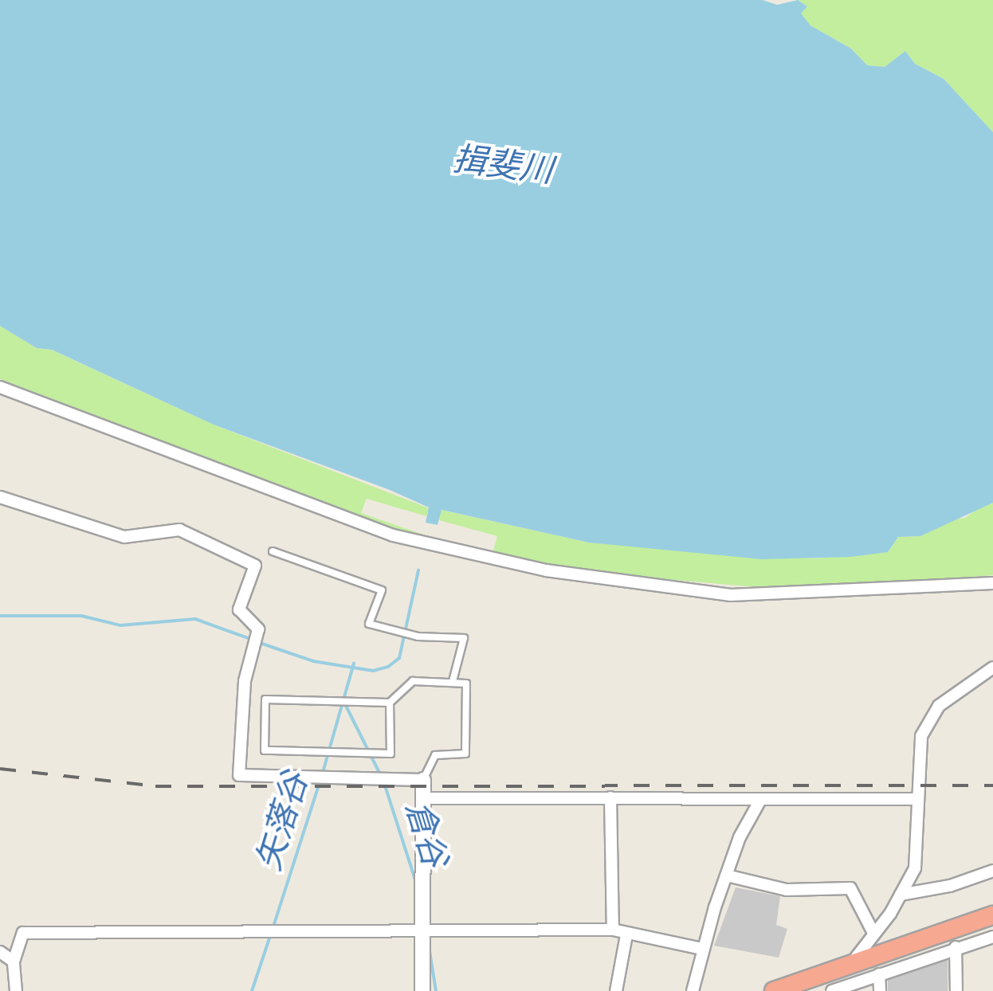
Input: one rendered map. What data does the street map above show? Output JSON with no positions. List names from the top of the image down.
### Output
{
  "water": ["揖斐川", "矢落谷", "倉谷"]
}
